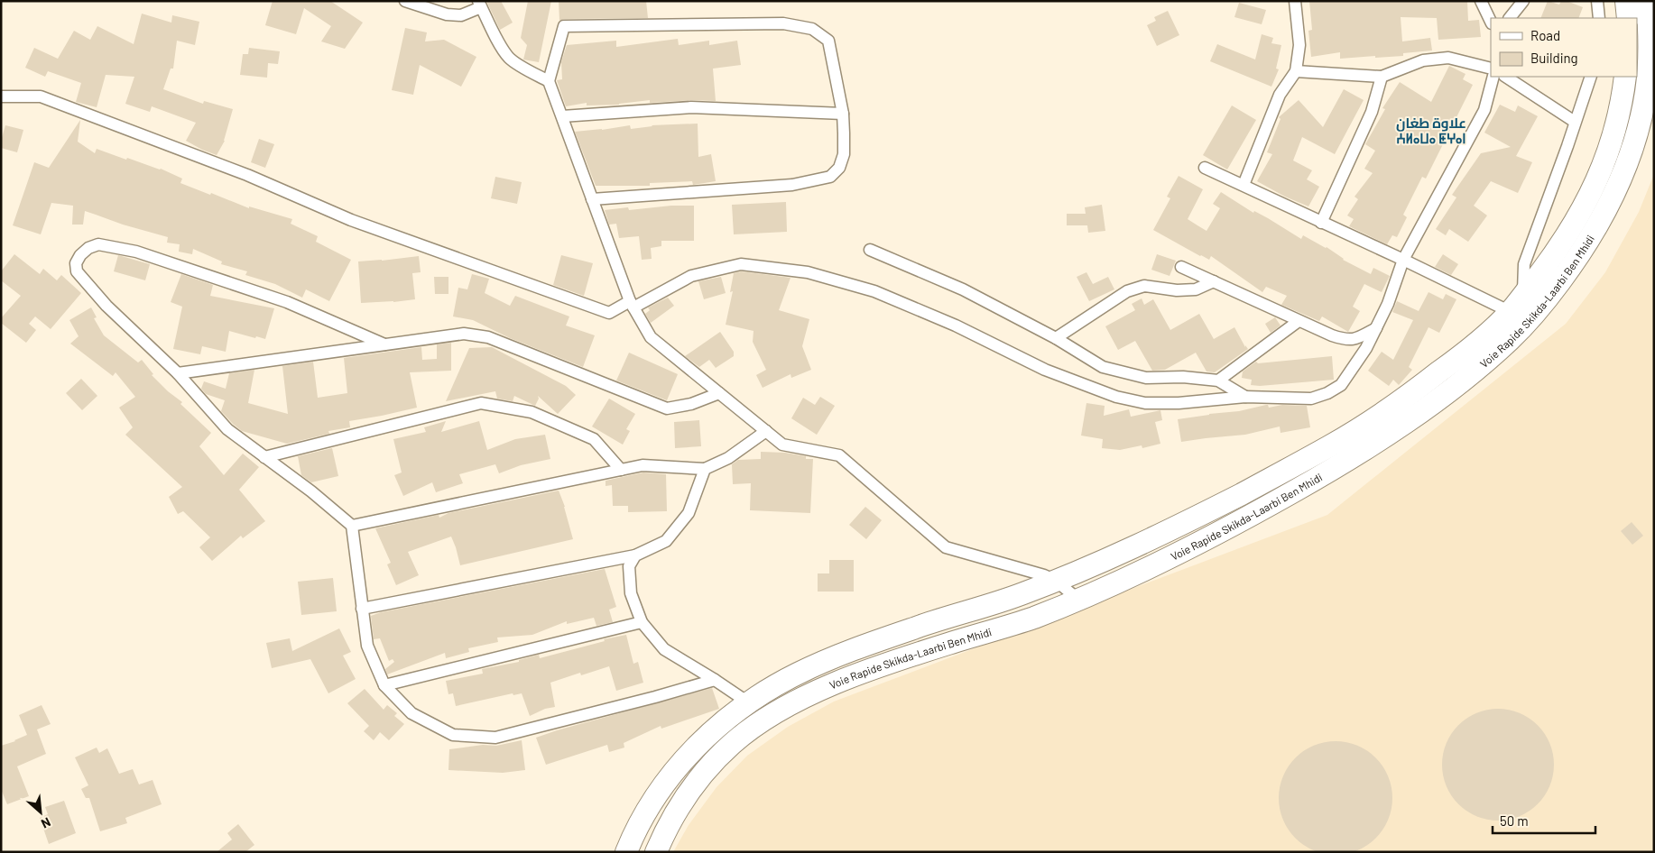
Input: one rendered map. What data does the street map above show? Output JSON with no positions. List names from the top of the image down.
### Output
{
  "streets": {
    "highway": ["Voie Rapide Skikda-Laarbi Ben Mhidi"]
  },
  "districts": ["علاوة طغان ⵄⵍⴰⵡⴰ ⵟⵖⴰⵏ"],
  "legend": ["Road", "Building"],
  "scale_bar": "50 m",
  "north": "bottom right"
}
